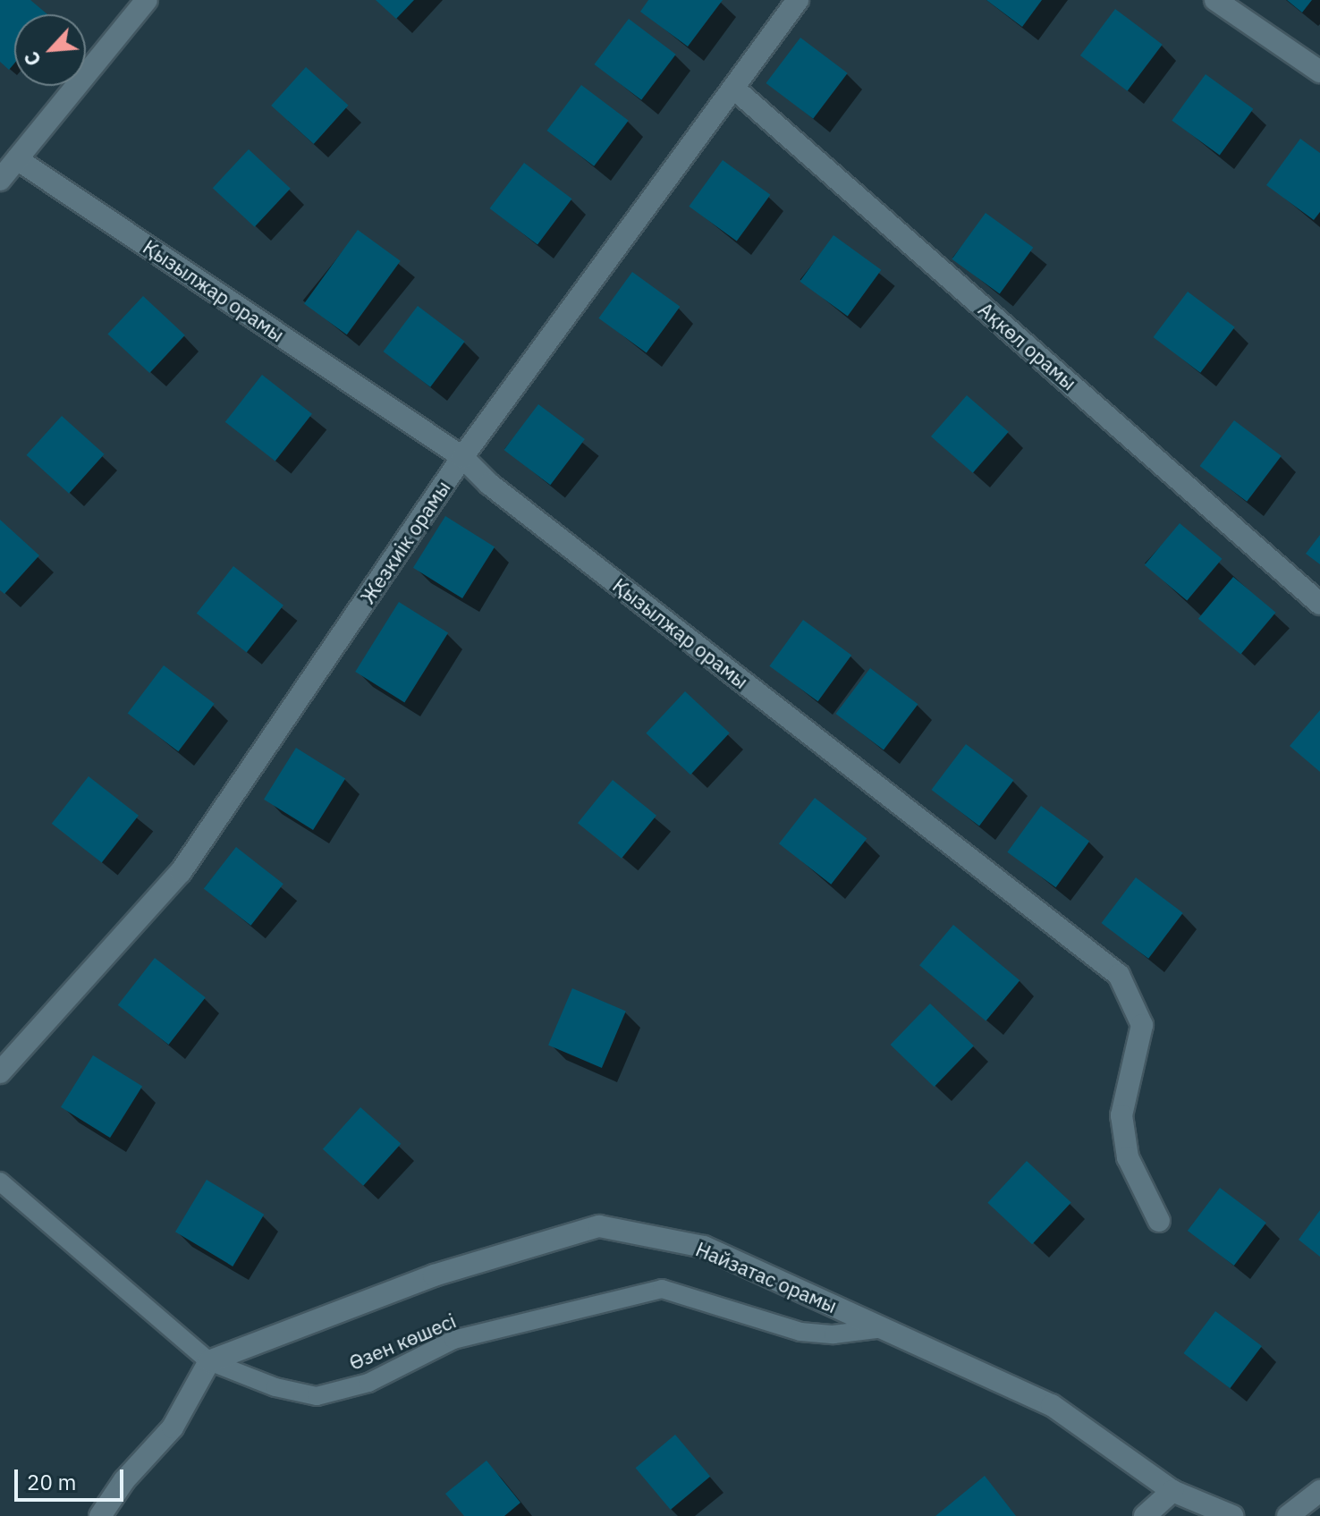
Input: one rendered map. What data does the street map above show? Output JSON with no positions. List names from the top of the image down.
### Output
{
  "streets": {
    "street": [
      "Қызылжар орамы",
      "Ақкөл орамы",
      "Жезкиік орамы",
      "Найзатас орамы"
    ],
    "lane": ["Өзен көшесі"]
  },
  "crossings": [
    ["Қызылжар орамы", "Жезкиік орамы"],
    ["Ақкөл орамы", "Жезкиік орамы"],
    ["Найзатас орамы", "Өзен көшесі"]
  ],
  "scale_bar": "20 m",
  "north": "bottom left"
}
